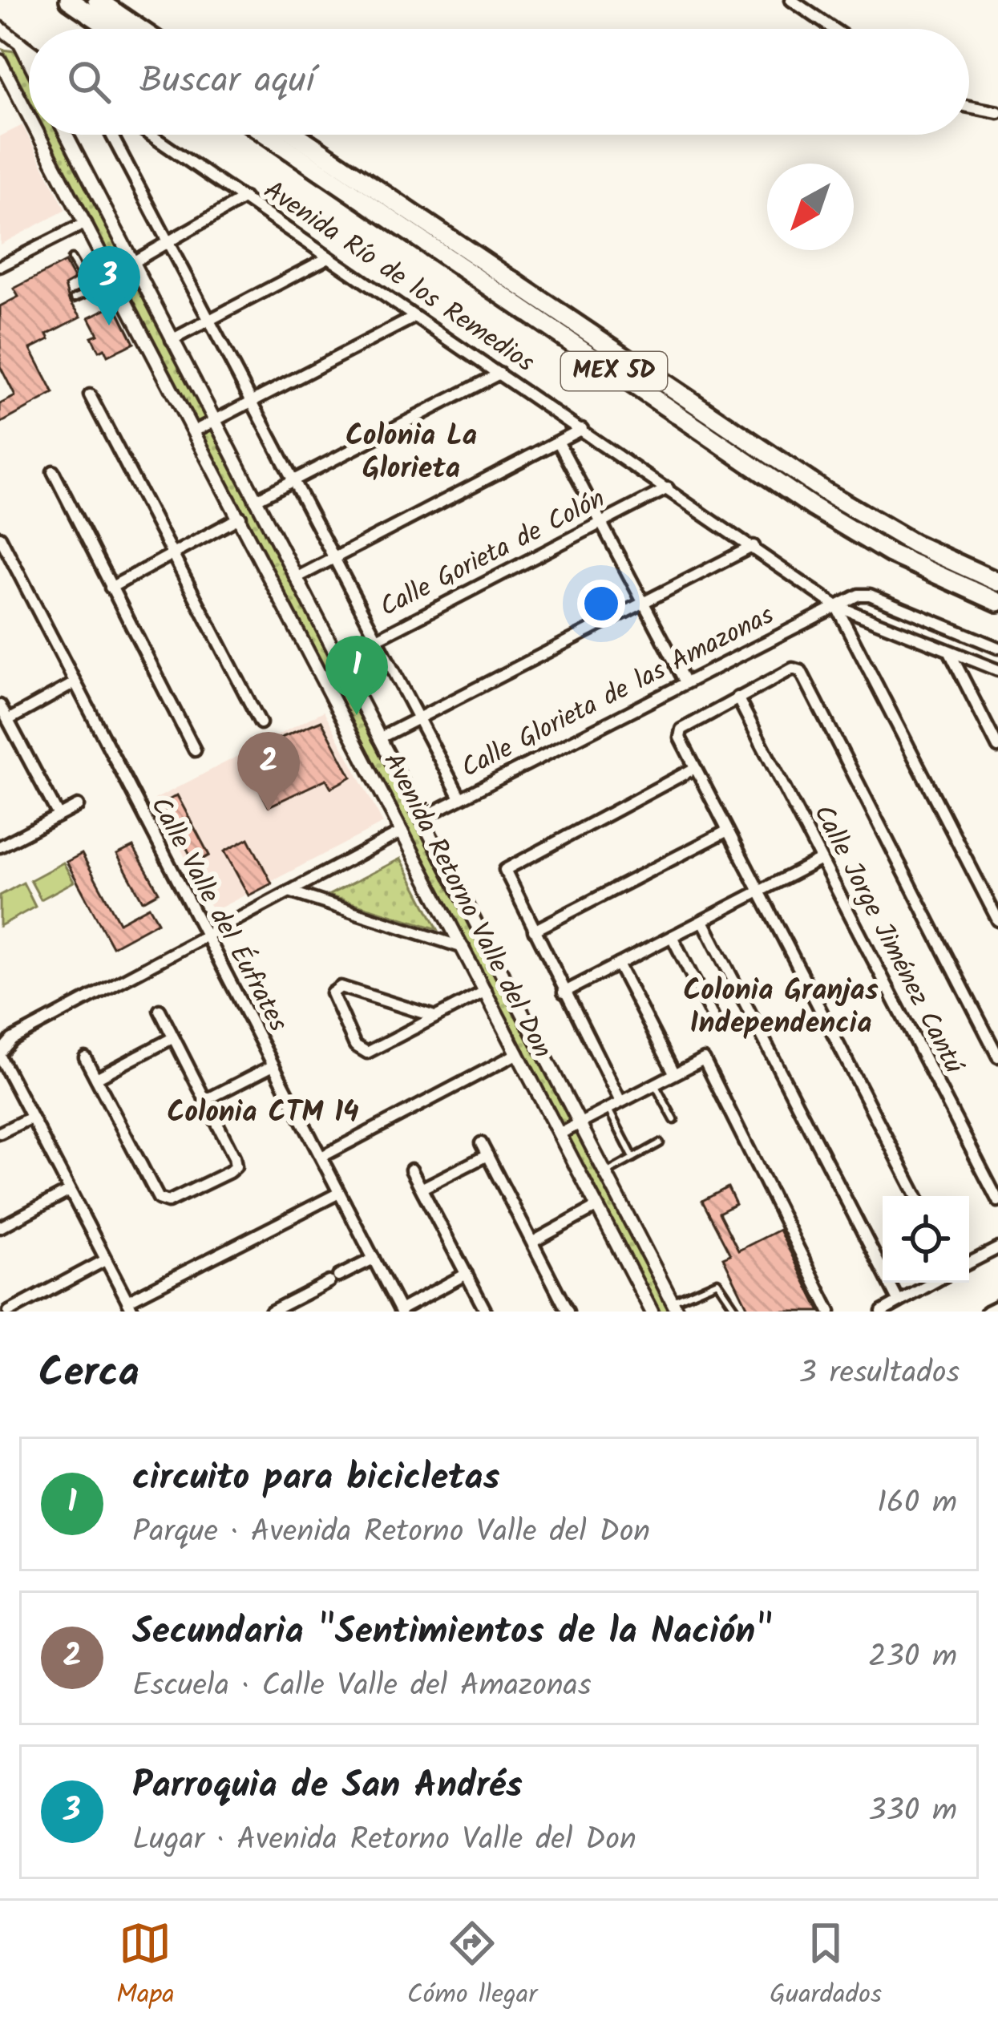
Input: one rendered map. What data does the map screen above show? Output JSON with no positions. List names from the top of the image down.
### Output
{
  "streets": {
    "highway": ["MEX 5D"],
    "street": [
      "Avenida Río de los Remedios",
      "Calle Gorieta de Colón",
      "Calle Glorieta de las Amazonas",
      "Avenida Retorno Valle del Don",
      "Calle Valle del Éufrates",
      "Calle Jorge Jiménez Cantú"
    ]
  },
  "crossings": [
    ["Avenida Río de los Remedios", "Calle Gorieta de Colón"],
    ["Avenida Río de los Remedios", "Calle Glorieta de las Amazonas"],
    ["Calle Gorieta de Colón", "Avenida Retorno Valle del Don"],
    ["Calle Glorieta de las Amazonas", "Avenida Retorno Valle del Don"]
  ],
  "districts": ["Colonia La Glorieta", "Colonia Granjas Independencia", "Colonia CTM 14"],
  "north": "bottom left",
  "page": {
    "search": "Buscar aquí",
    "pins": ["3", "1", "2"],
    "heading": ["Cerca", "3 resultados"],
    "list": [
      {
        "mark": "1",
        "name": "circuito para bicicletas",
        "note": "Parque · Avenida Retorno Valle del Don",
        "value": "160 m"
      },
      {
        "mark": "2",
        "name": "Secundaria \"Sentimientos de la Nación\"",
        "note": "Escuela · Calle Valle del Amazonas",
        "value": "230 m"
      },
      {
        "mark": "3",
        "name": "Parroquia de San Andrés",
        "note": "Lugar · Avenida Retorno Valle del Don",
        "value": "330 m"
      }
    ],
    "nav": ["Mapa", "Cómo llegar", "Guardados"]
  }
}
